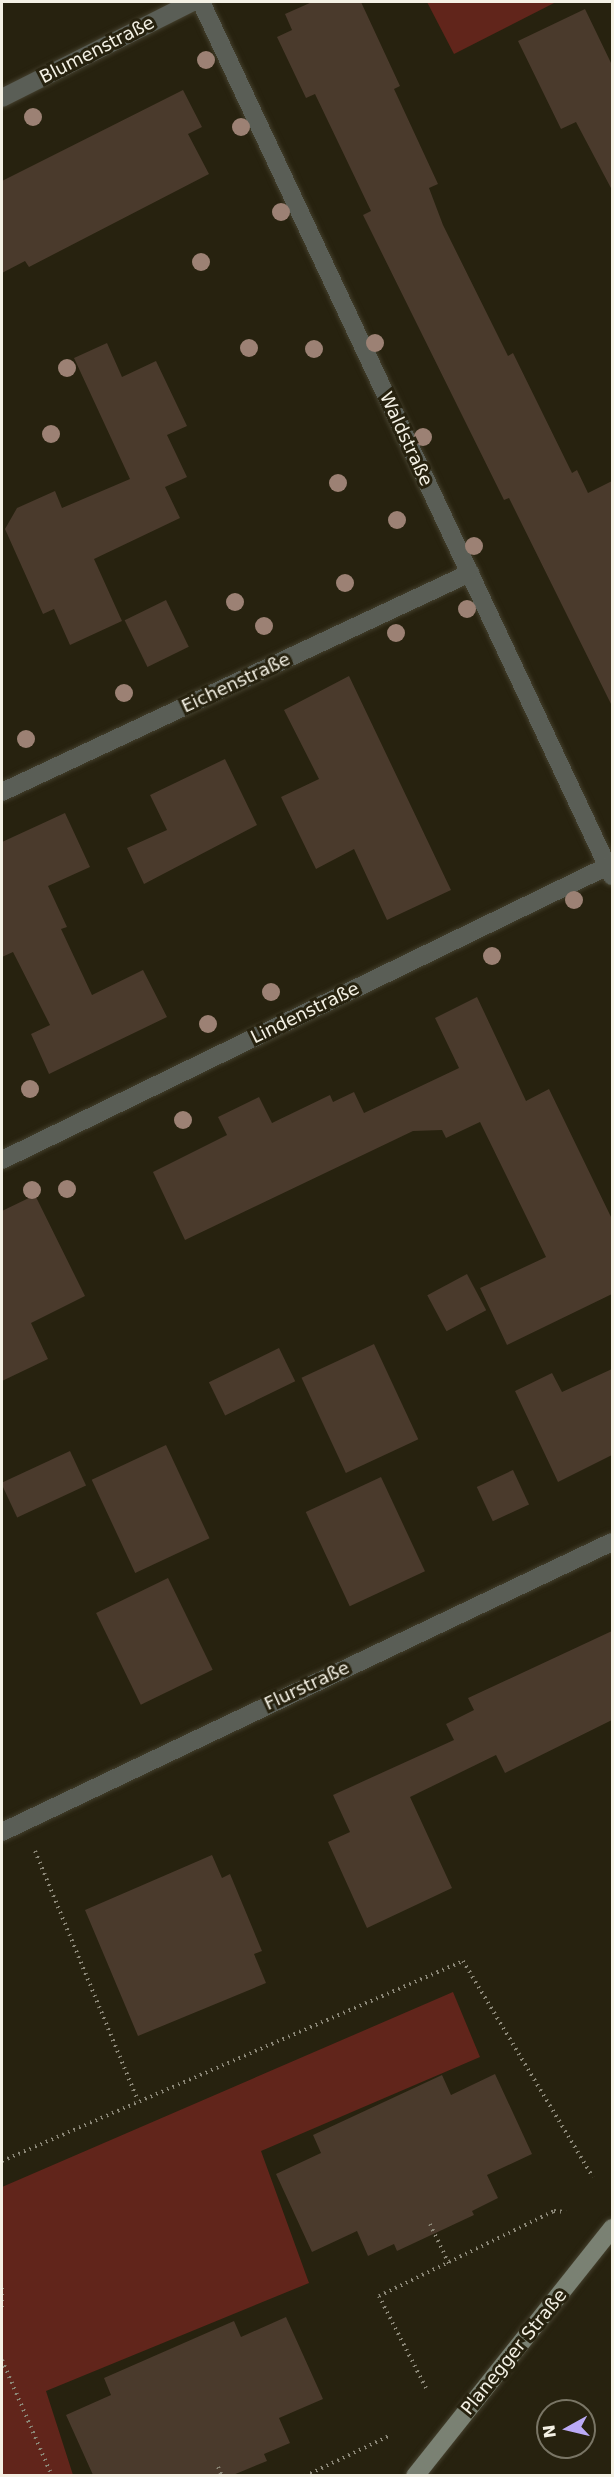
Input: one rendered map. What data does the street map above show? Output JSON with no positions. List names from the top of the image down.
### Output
{
  "streets": {
    "street": [
      "Blumenstraße",
      "Waldstraße",
      "Eichenstraße",
      "Lindenstraße",
      "Flurstraße",
      "Planegger Straße"
    ]
  },
  "crossings": [
    ["Waldstraße", "Eichenstraße"],
    ["Waldstraße", "Lindenstraße"]
  ],
  "north": "left"
}
